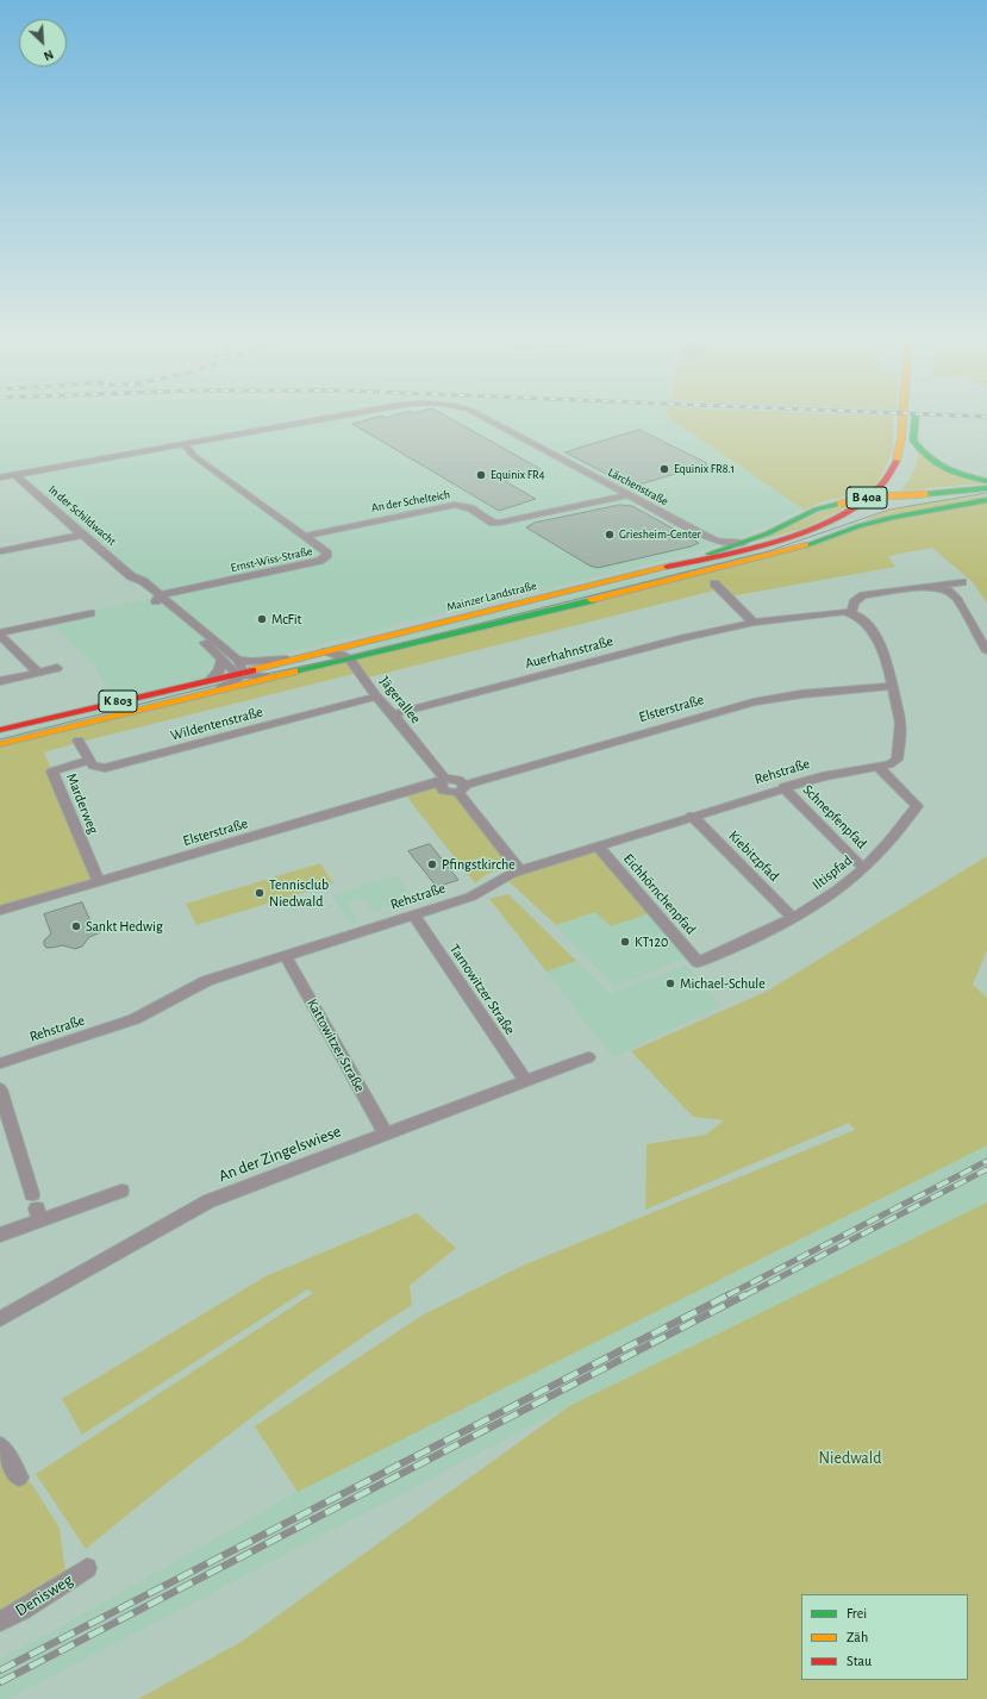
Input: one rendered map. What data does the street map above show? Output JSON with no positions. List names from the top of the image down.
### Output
{
  "streets": {
    "main road": ["B 40a", "Mainzer Landstraße", "K 803"],
    "street": [
      "Lärchenstraße",
      "An der Schelteich",
      "In der Schildwacht",
      "Ernst-Wiss-Straße",
      "Auerhahnstraße",
      "Jägerallee",
      "Elsterstraße",
      "Wildentenstraße",
      "Rehstraße",
      "Marderweg",
      "Schnepfenpfad",
      "Kiebitzpfad",
      "Iltispfad",
      "Eichhörnchenpfad",
      "Tarnowitzer Straße",
      "Kattowitzer Straße",
      "An der Zingelswiese",
      "Denisweg"
    ]
  },
  "crossings": [
    ["Lärchenstraße", "An der Schelteich"],
    ["Lärchenstraße", "In der Schildwacht"],
    ["Lärchenstraße", "Ernst-Wiss-Straße"],
    ["Lärchenstraße", "Mainzer Landstraße"],
    ["B 40a", "Mainzer Landstraße"],
    ["An der Schelteich", "Ernst-Wiss-Straße"],
    ["In der Schildwacht", "Ernst-Wiss-Straße"],
    ["In der Schildwacht", "Mainzer Landstraße"],
    ["Mainzer Landstraße", "Jägerallee"],
    ["Auerhahnstraße", "Jägerallee"],
    ["Jägerallee", "Elsterstraße"],
    ["Jägerallee", "Wildentenstraße"],
    ["Jägerallee", "Rehstraße"],
    ["Elsterstraße", "Rehstraße"],
    ["Elsterstraße", "Marderweg"],
    ["Wildentenstraße", "Marderweg"],
    ["Rehstraße", "Schnepfenpfad"],
    ["Rehstraße", "Kiebitzpfad"],
    ["Rehstraße", "Iltispfad"],
    ["Rehstraße", "Eichhörnchenpfad"],
    ["Rehstraße", "Tarnowitzer Straße"],
    ["Rehstraße", "Kattowitzer Straße"],
    ["Schnepfenpfad", "Iltispfad"],
    ["Kiebitzpfad", "Iltispfad"],
    ["Iltispfad", "Eichhörnchenpfad"],
    ["Tarnowitzer Straße", "An der Zingelswiese"],
    ["Kattowitzer Straße", "An der Zingelswiese"]
  ],
  "parks": ["Niedwald"],
  "places": [
    "Equinix FR8.1",
    "Equinix FR4",
    "Griesheim-Center",
    "McFit",
    "Pfingstkirche",
    "Tennisclub Niedwald",
    "Sankt Hedwig",
    "KT120",
    "Michael-Schule"
  ],
  "legend": ["Frei", "Zäh", "Stau"],
  "north": "bottom right"
}
